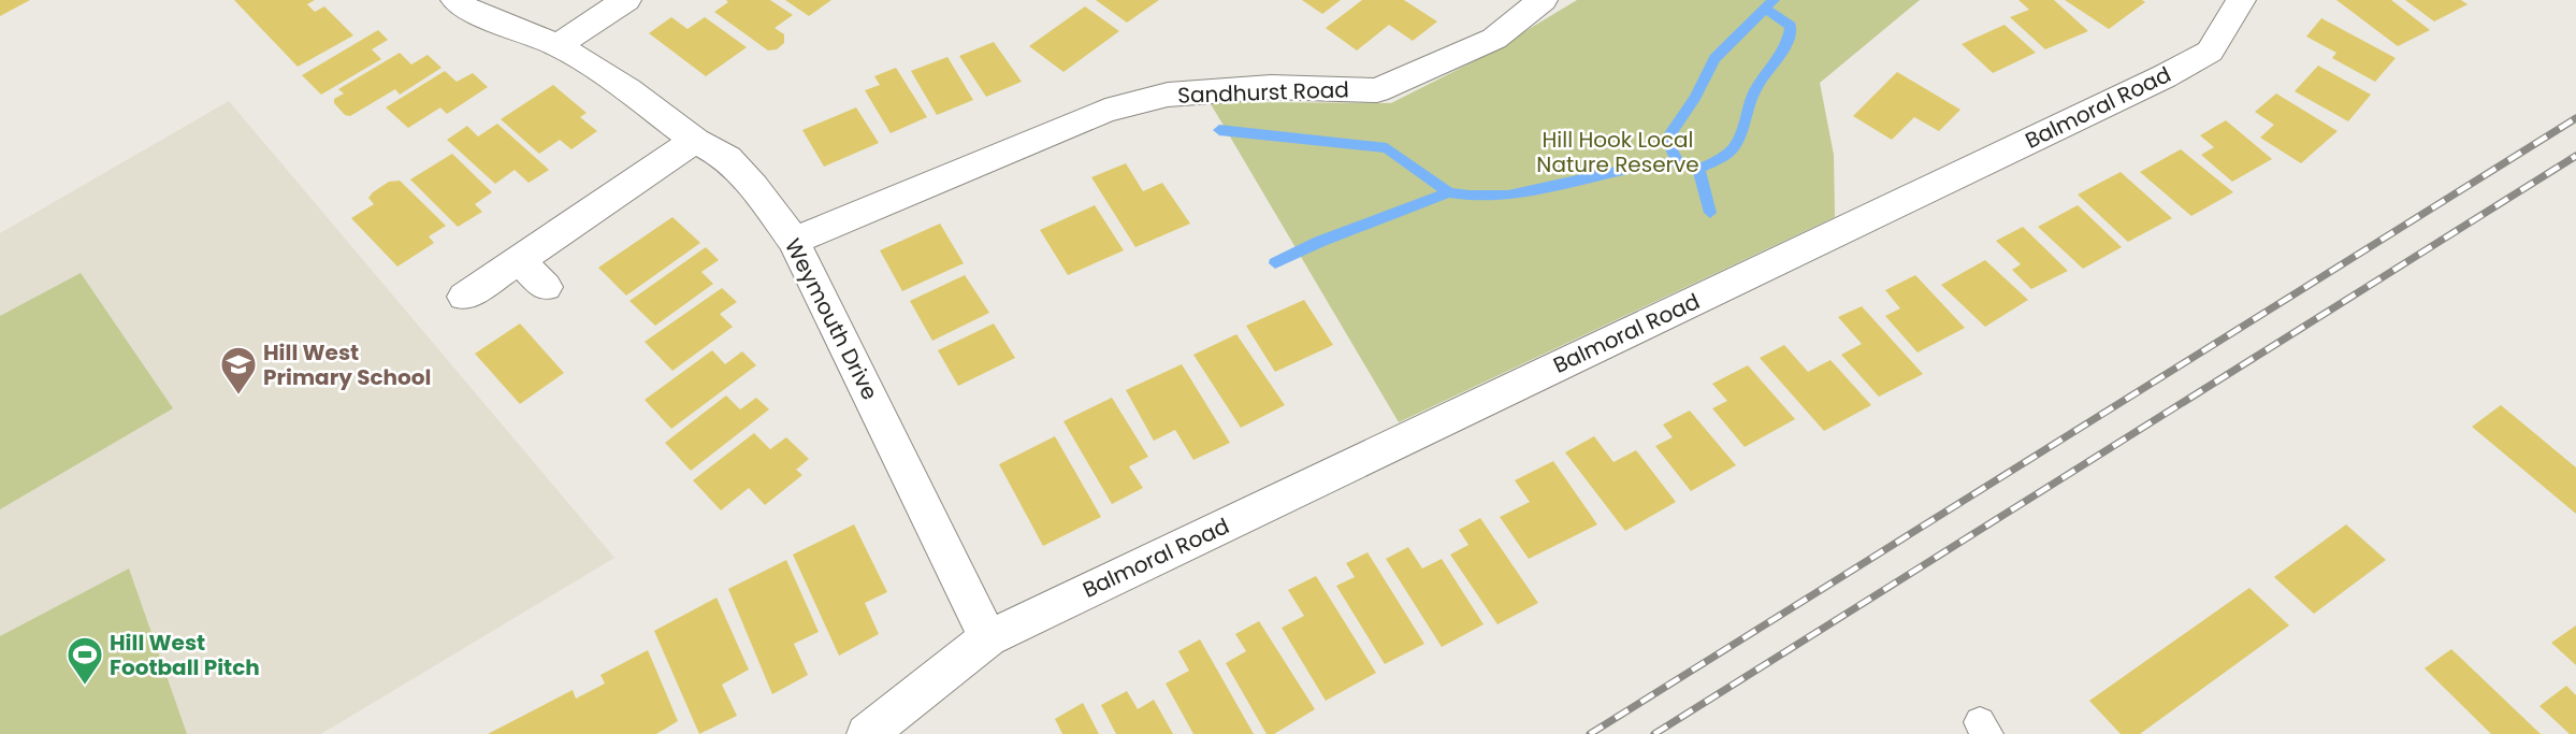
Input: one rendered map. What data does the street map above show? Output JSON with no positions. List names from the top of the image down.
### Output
{
  "streets": {
    "street": ["Sandhurst Road", "Balmoral Road", "Weymouth Drive"]
  },
  "crossings": [
    ["Sandhurst Road", "Weymouth Drive"],
    ["Balmoral Road", "Weymouth Drive"]
  ],
  "parks": ["Hill Hook Local Nature Reserve"],
  "places": {
    "school or university": ["Hill West Primary School"],
    "sports": ["Hill West Football Pitch"]
  }
}
